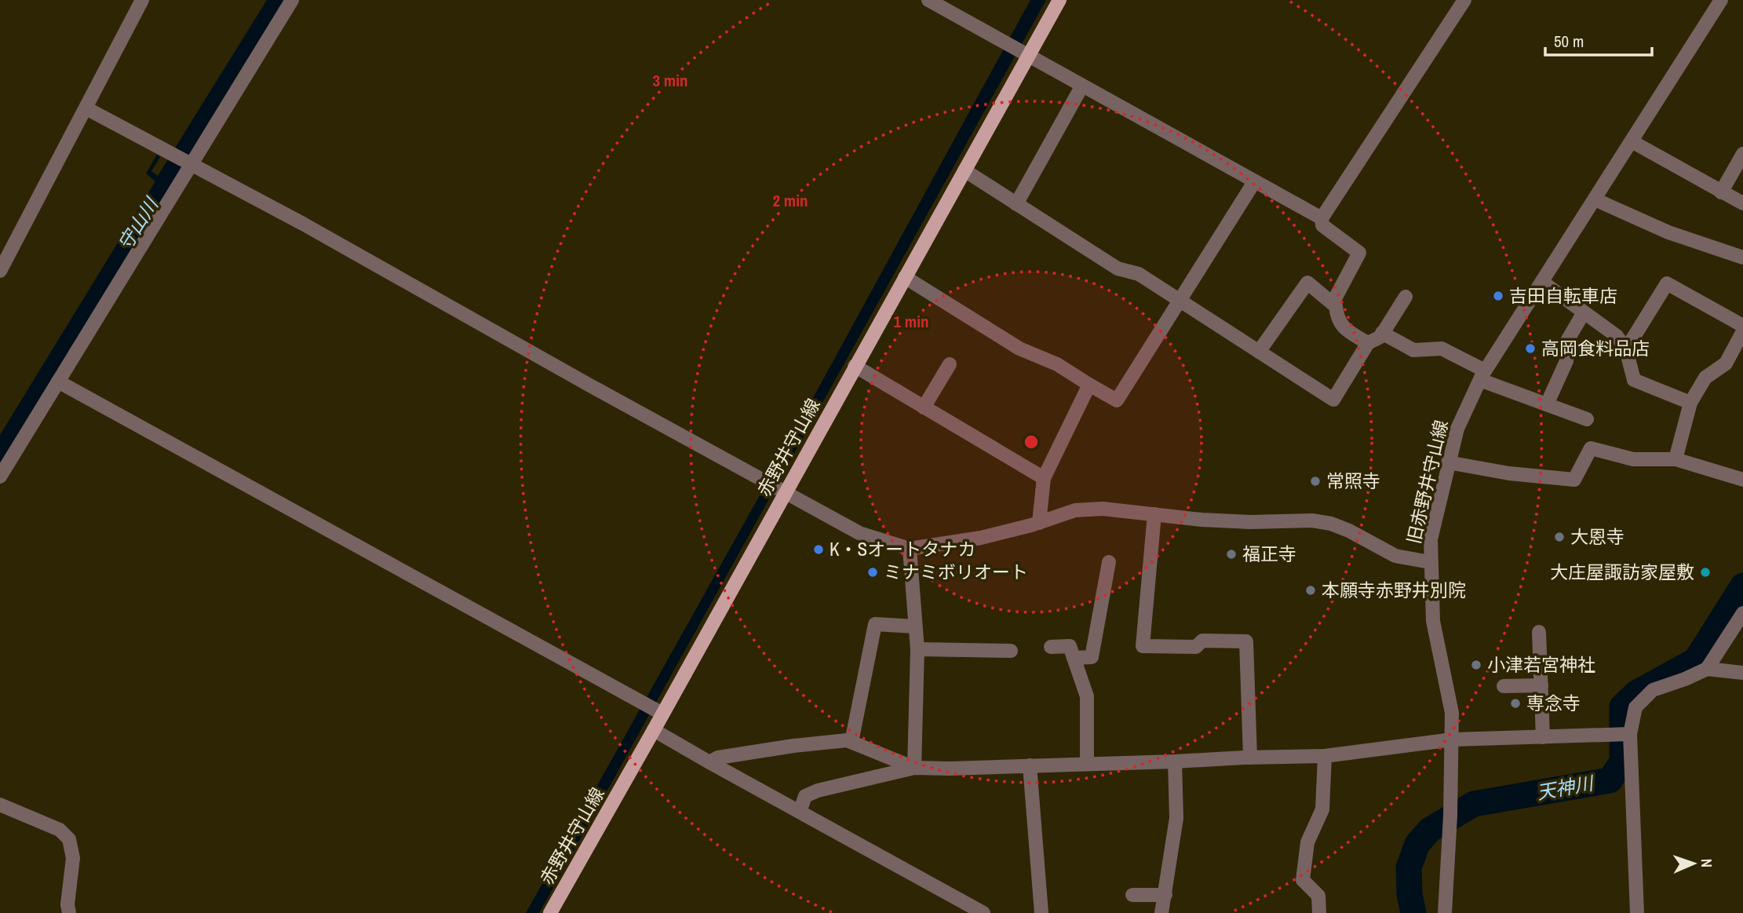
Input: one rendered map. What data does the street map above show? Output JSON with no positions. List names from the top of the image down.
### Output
{
  "streets": {
    "main road": ["赤野井守山線"],
    "street": ["旧赤野井守山線"]
  },
  "water": ["守山川", "天神川"],
  "places": [
    "吉田自転車店",
    "高岡食料品店",
    "常照寺",
    "大恩寺",
    "K・Sオートタナカ",
    "福正寺",
    "ミナミボリオート",
    "大庄屋諏訪家屋敷",
    "本願寺赤野井別院",
    "小津若宮神社",
    "専念寺"
  ],
  "scale_bar": "50 m",
  "north": "right",
  "rings": ["3 min", "2 min", "1 min"]
}
